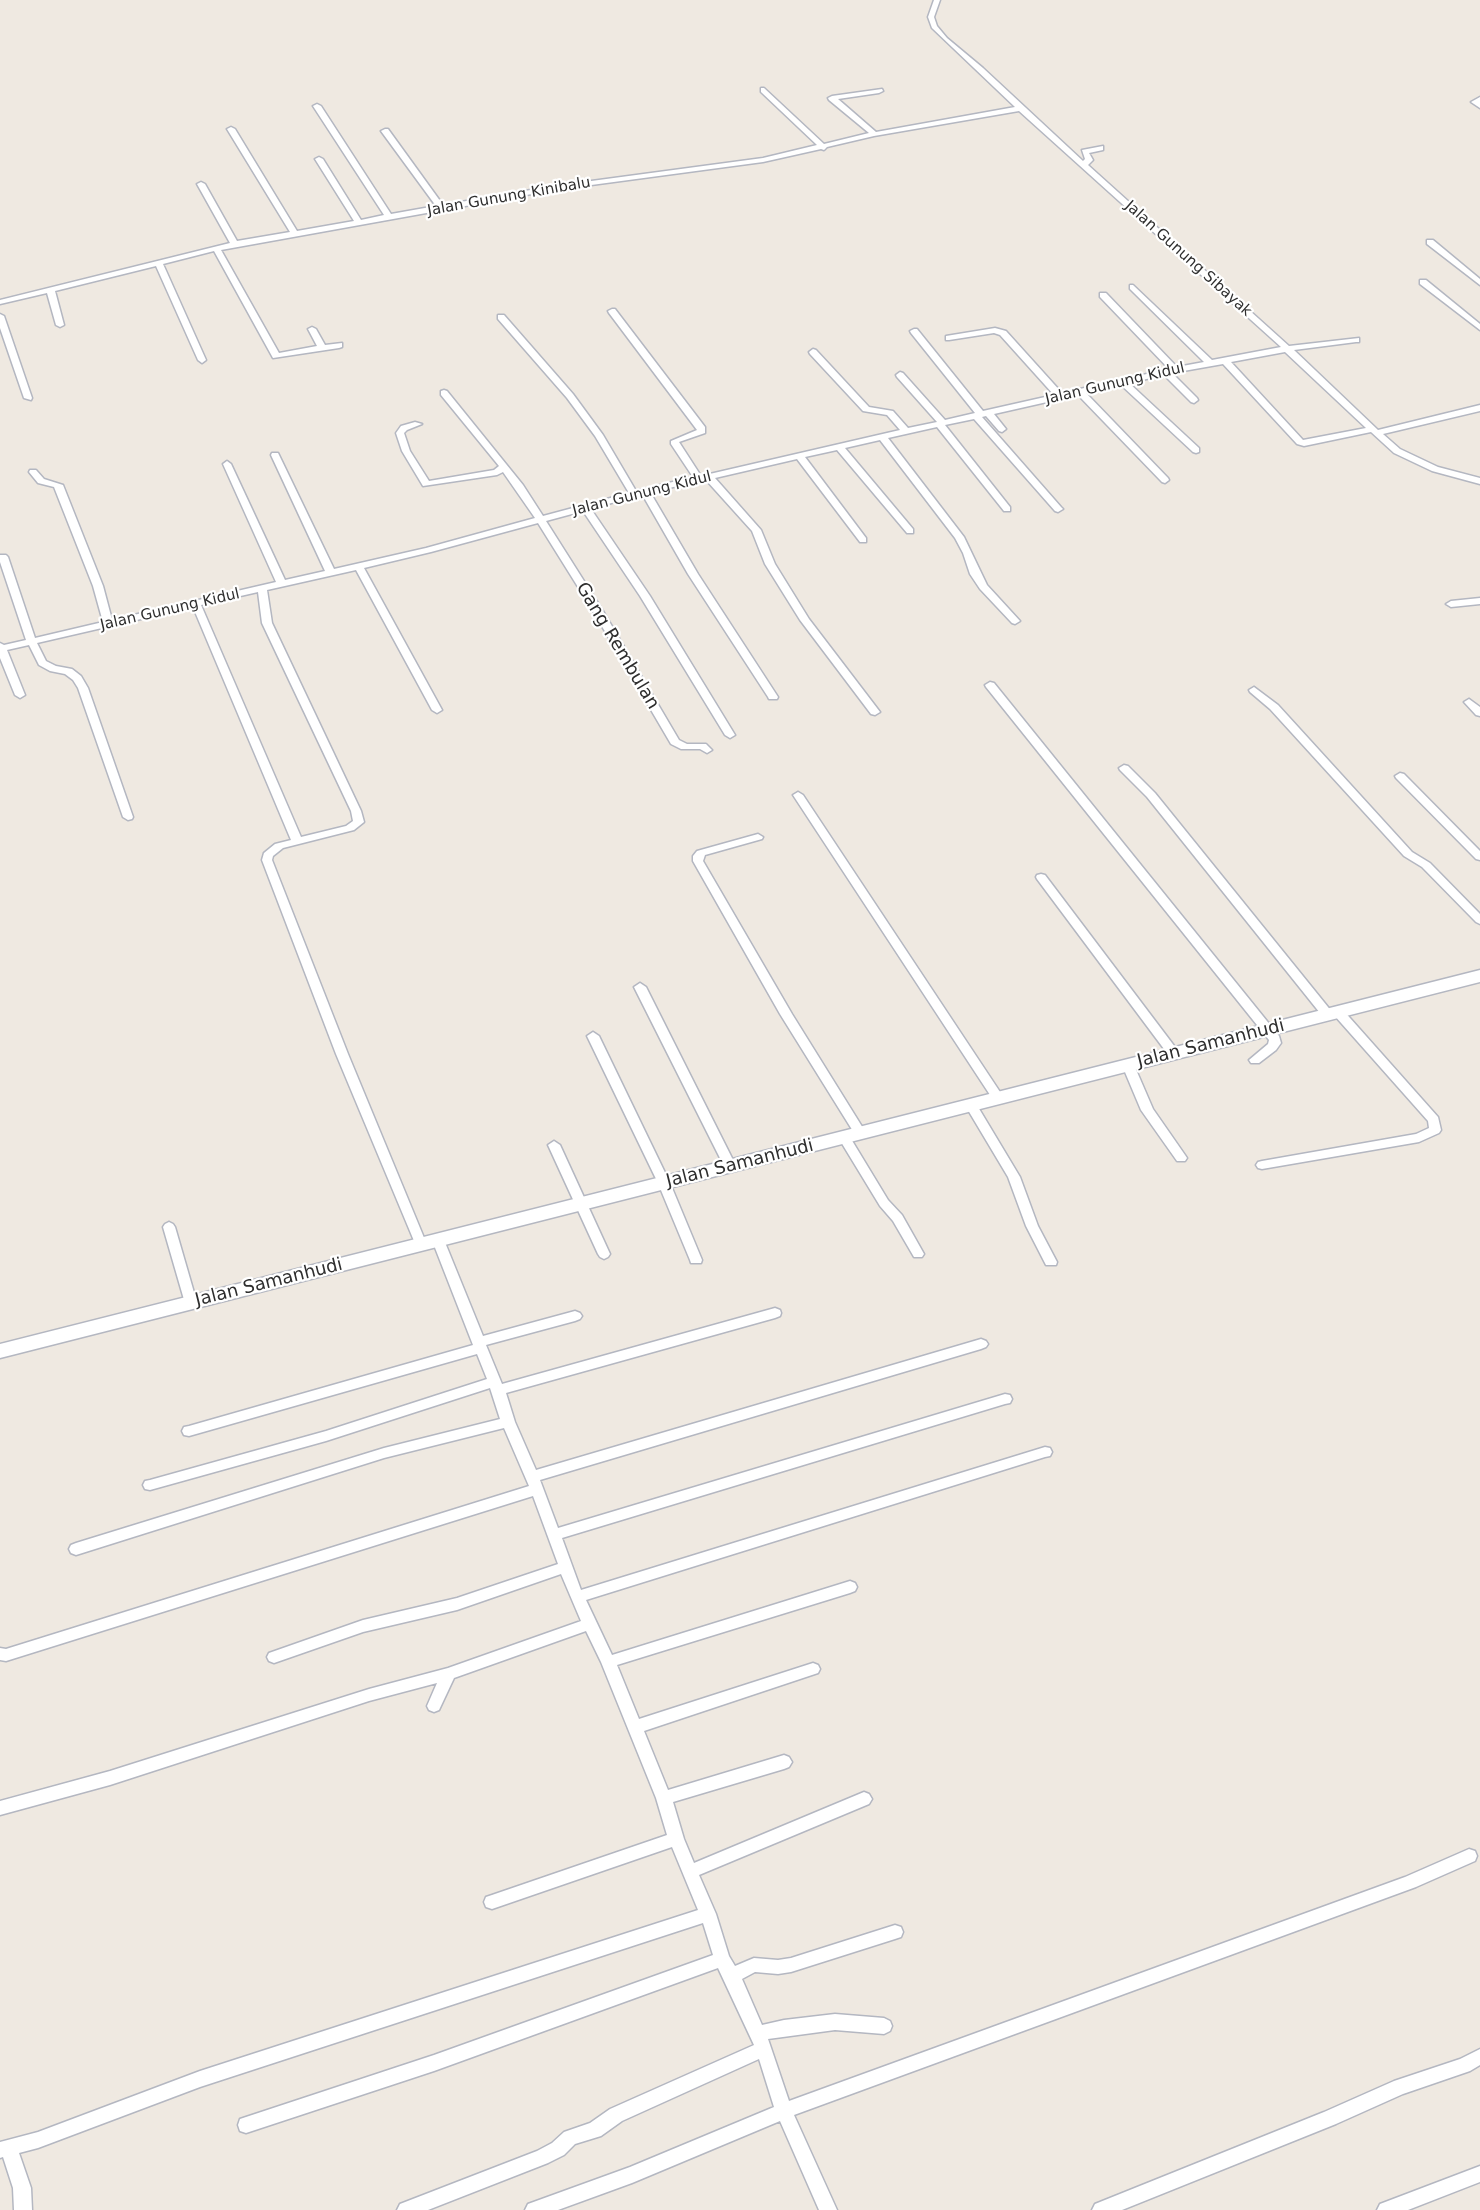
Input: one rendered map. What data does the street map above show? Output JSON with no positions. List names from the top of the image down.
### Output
{
  "streets": {
    "street": [
      "Jalan Gunung Kinibalu",
      "Jalan Gunung Sibayak",
      "Jalan Gunung Kidul",
      "Gang Rembulan",
      "Jalan Samanhudi"
    ]
  },
  "crossings": [
    ["Jalan Gunung Kinibalu", "Jalan Gunung Sibayak"],
    ["Jalan Gunung Sibayak", "Jalan Gunung Kidul"],
    ["Jalan Gunung Kidul", "Gang Rembulan"]
  ]
}
